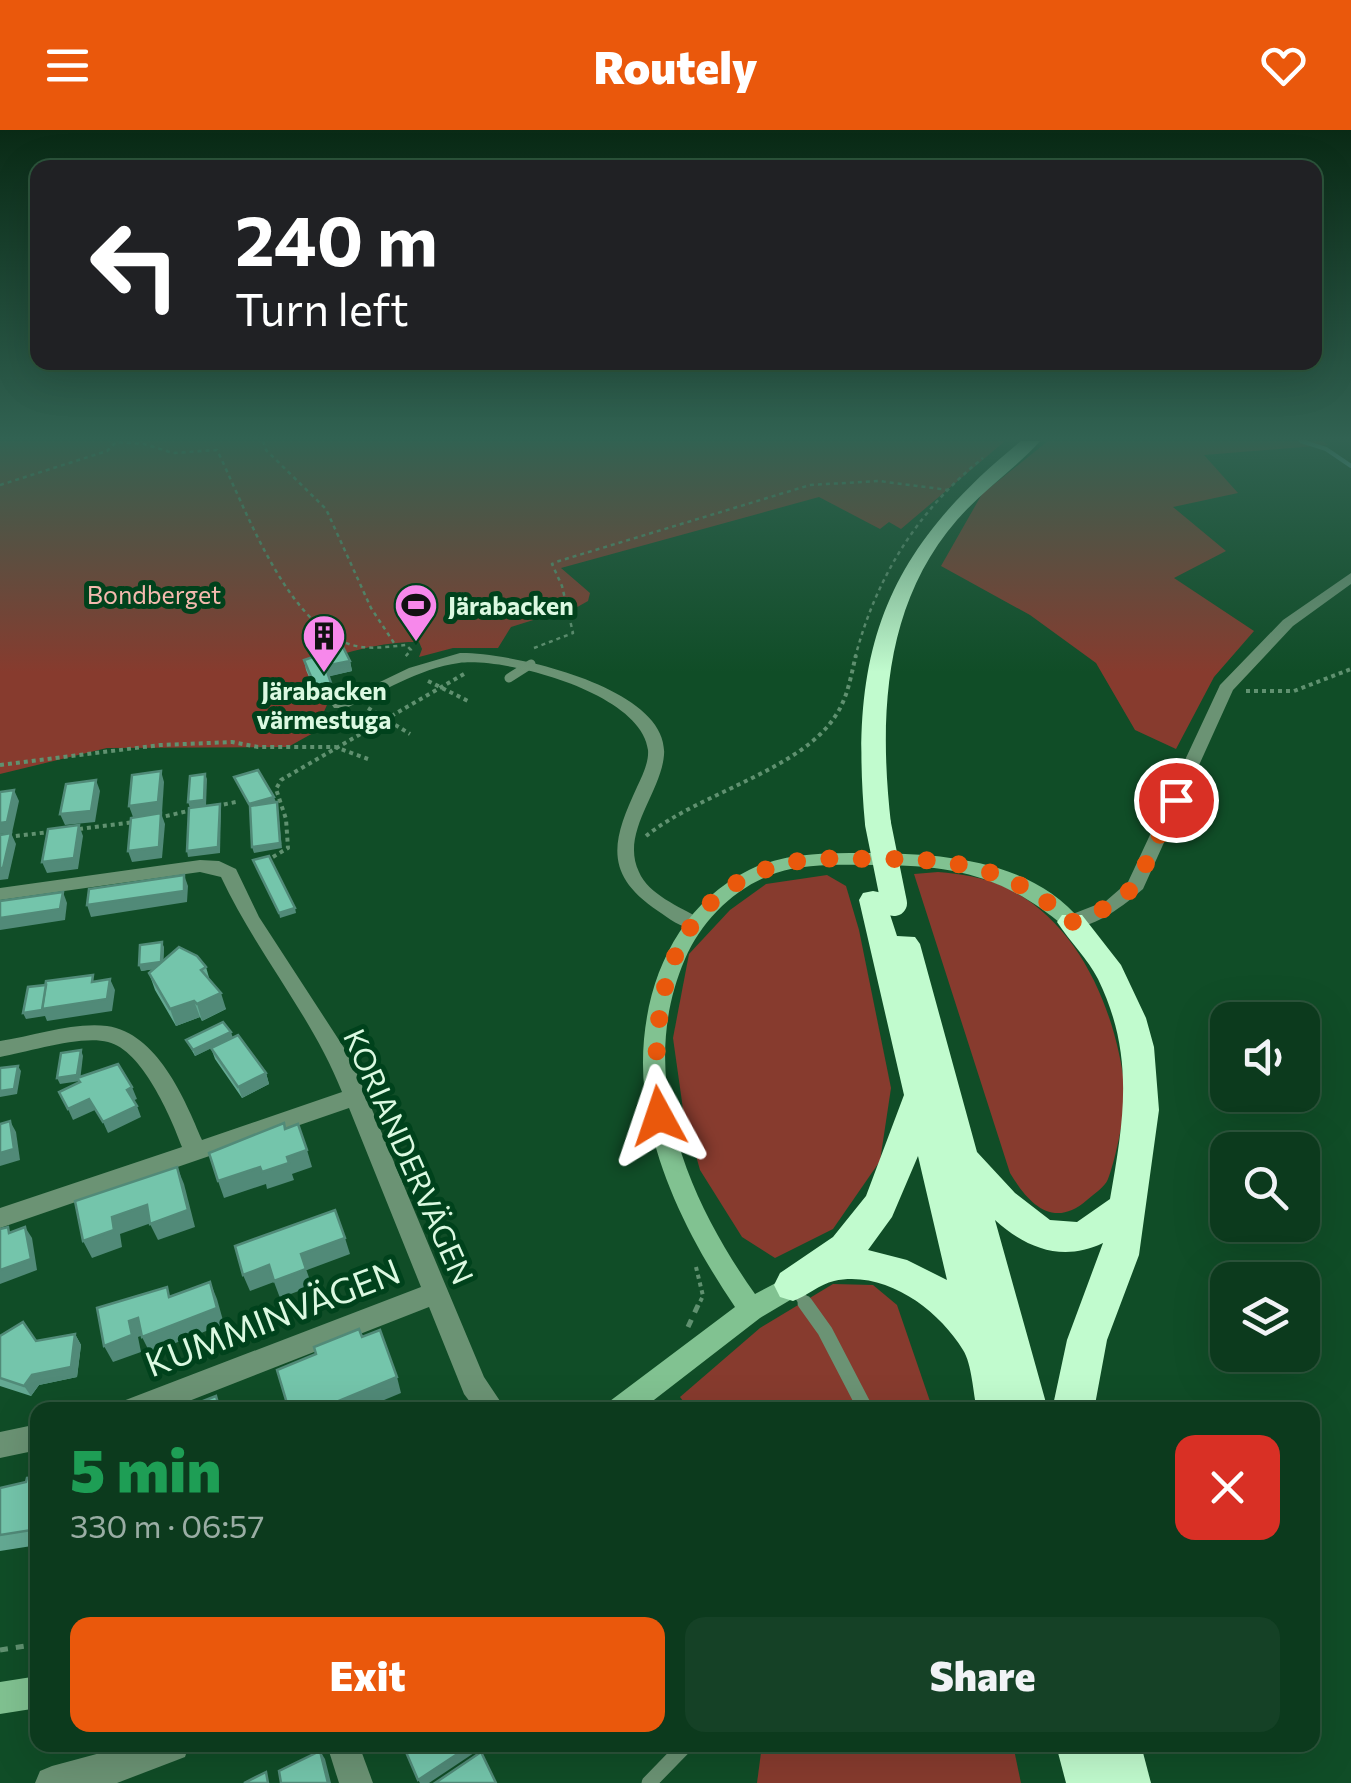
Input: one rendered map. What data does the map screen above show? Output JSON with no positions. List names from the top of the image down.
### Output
{
  "streets": {
    "street": ["KORIANDERVÄGEN", "KUMMINVÄGEN"]
  },
  "crossings": [
    ["KORIANDERVÄGEN", "KUMMINVÄGEN"]
  ],
  "parks": ["Bondberget"],
  "places": {
    "sports": ["Järabacken"],
    "building": ["Järabacken värmestuga"]
  },
  "page": {
    "header": "Routely",
    "turn": ["240 m", "Turn left"],
    "heading": ["5 min", "330 m · 06:57"],
    "buttons": ["Exit", "Share"]
  }
}
